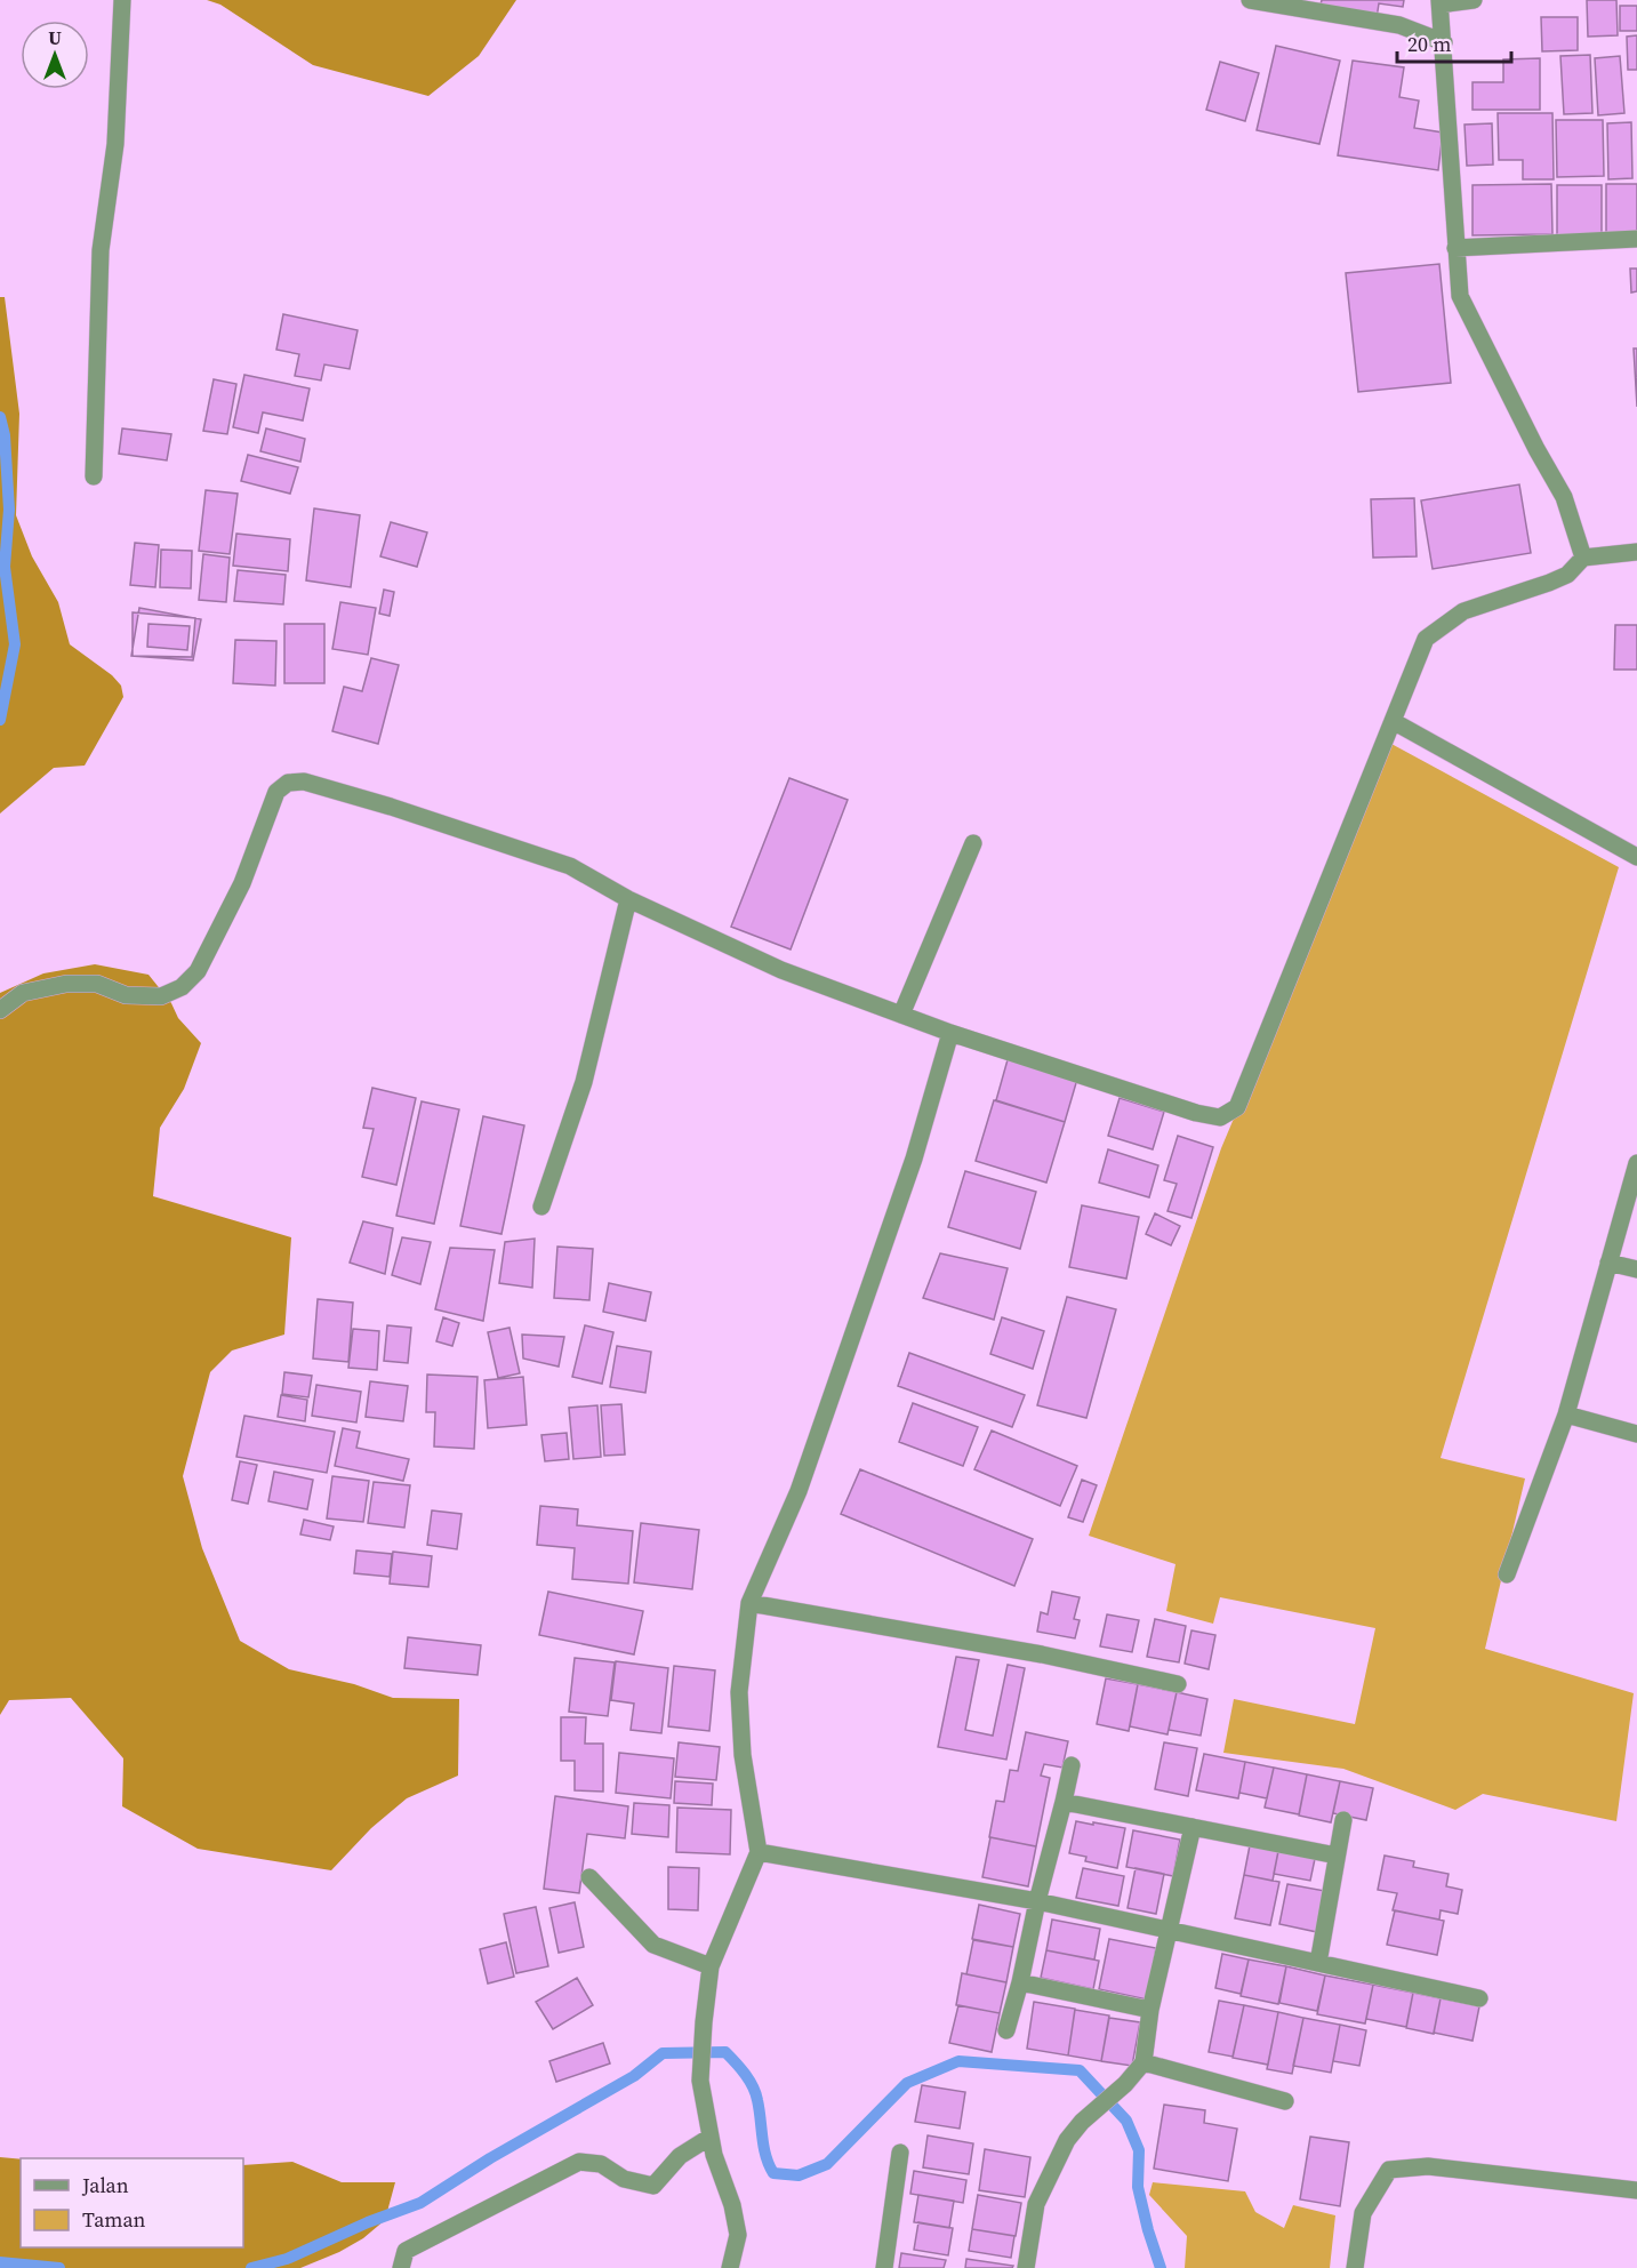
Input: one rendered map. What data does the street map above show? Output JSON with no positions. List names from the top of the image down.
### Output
{
  "legend": ["Jalan", "Taman"],
  "scale_bar": "20 m",
  "north": "top"
}
